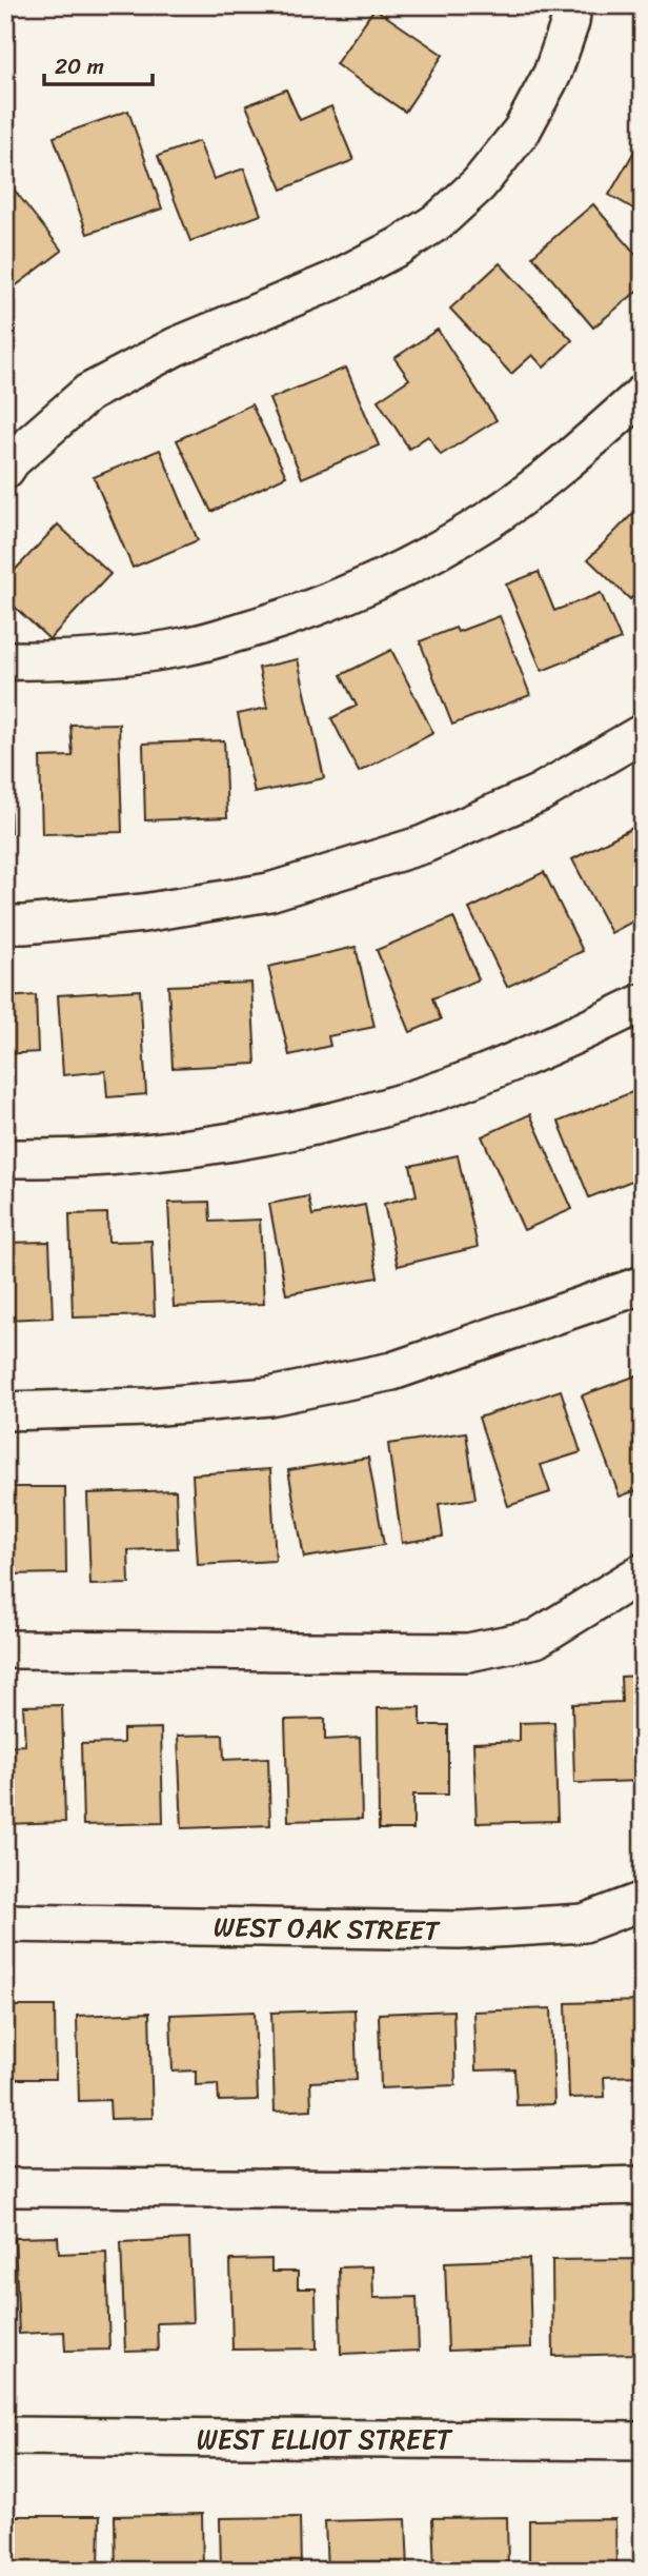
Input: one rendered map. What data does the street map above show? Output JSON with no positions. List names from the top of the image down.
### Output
{
  "streets": {
    "street": ["WEST OAK STREET", "WEST ELLIOT STREET"]
  },
  "scale_bar": "20 m"
}
